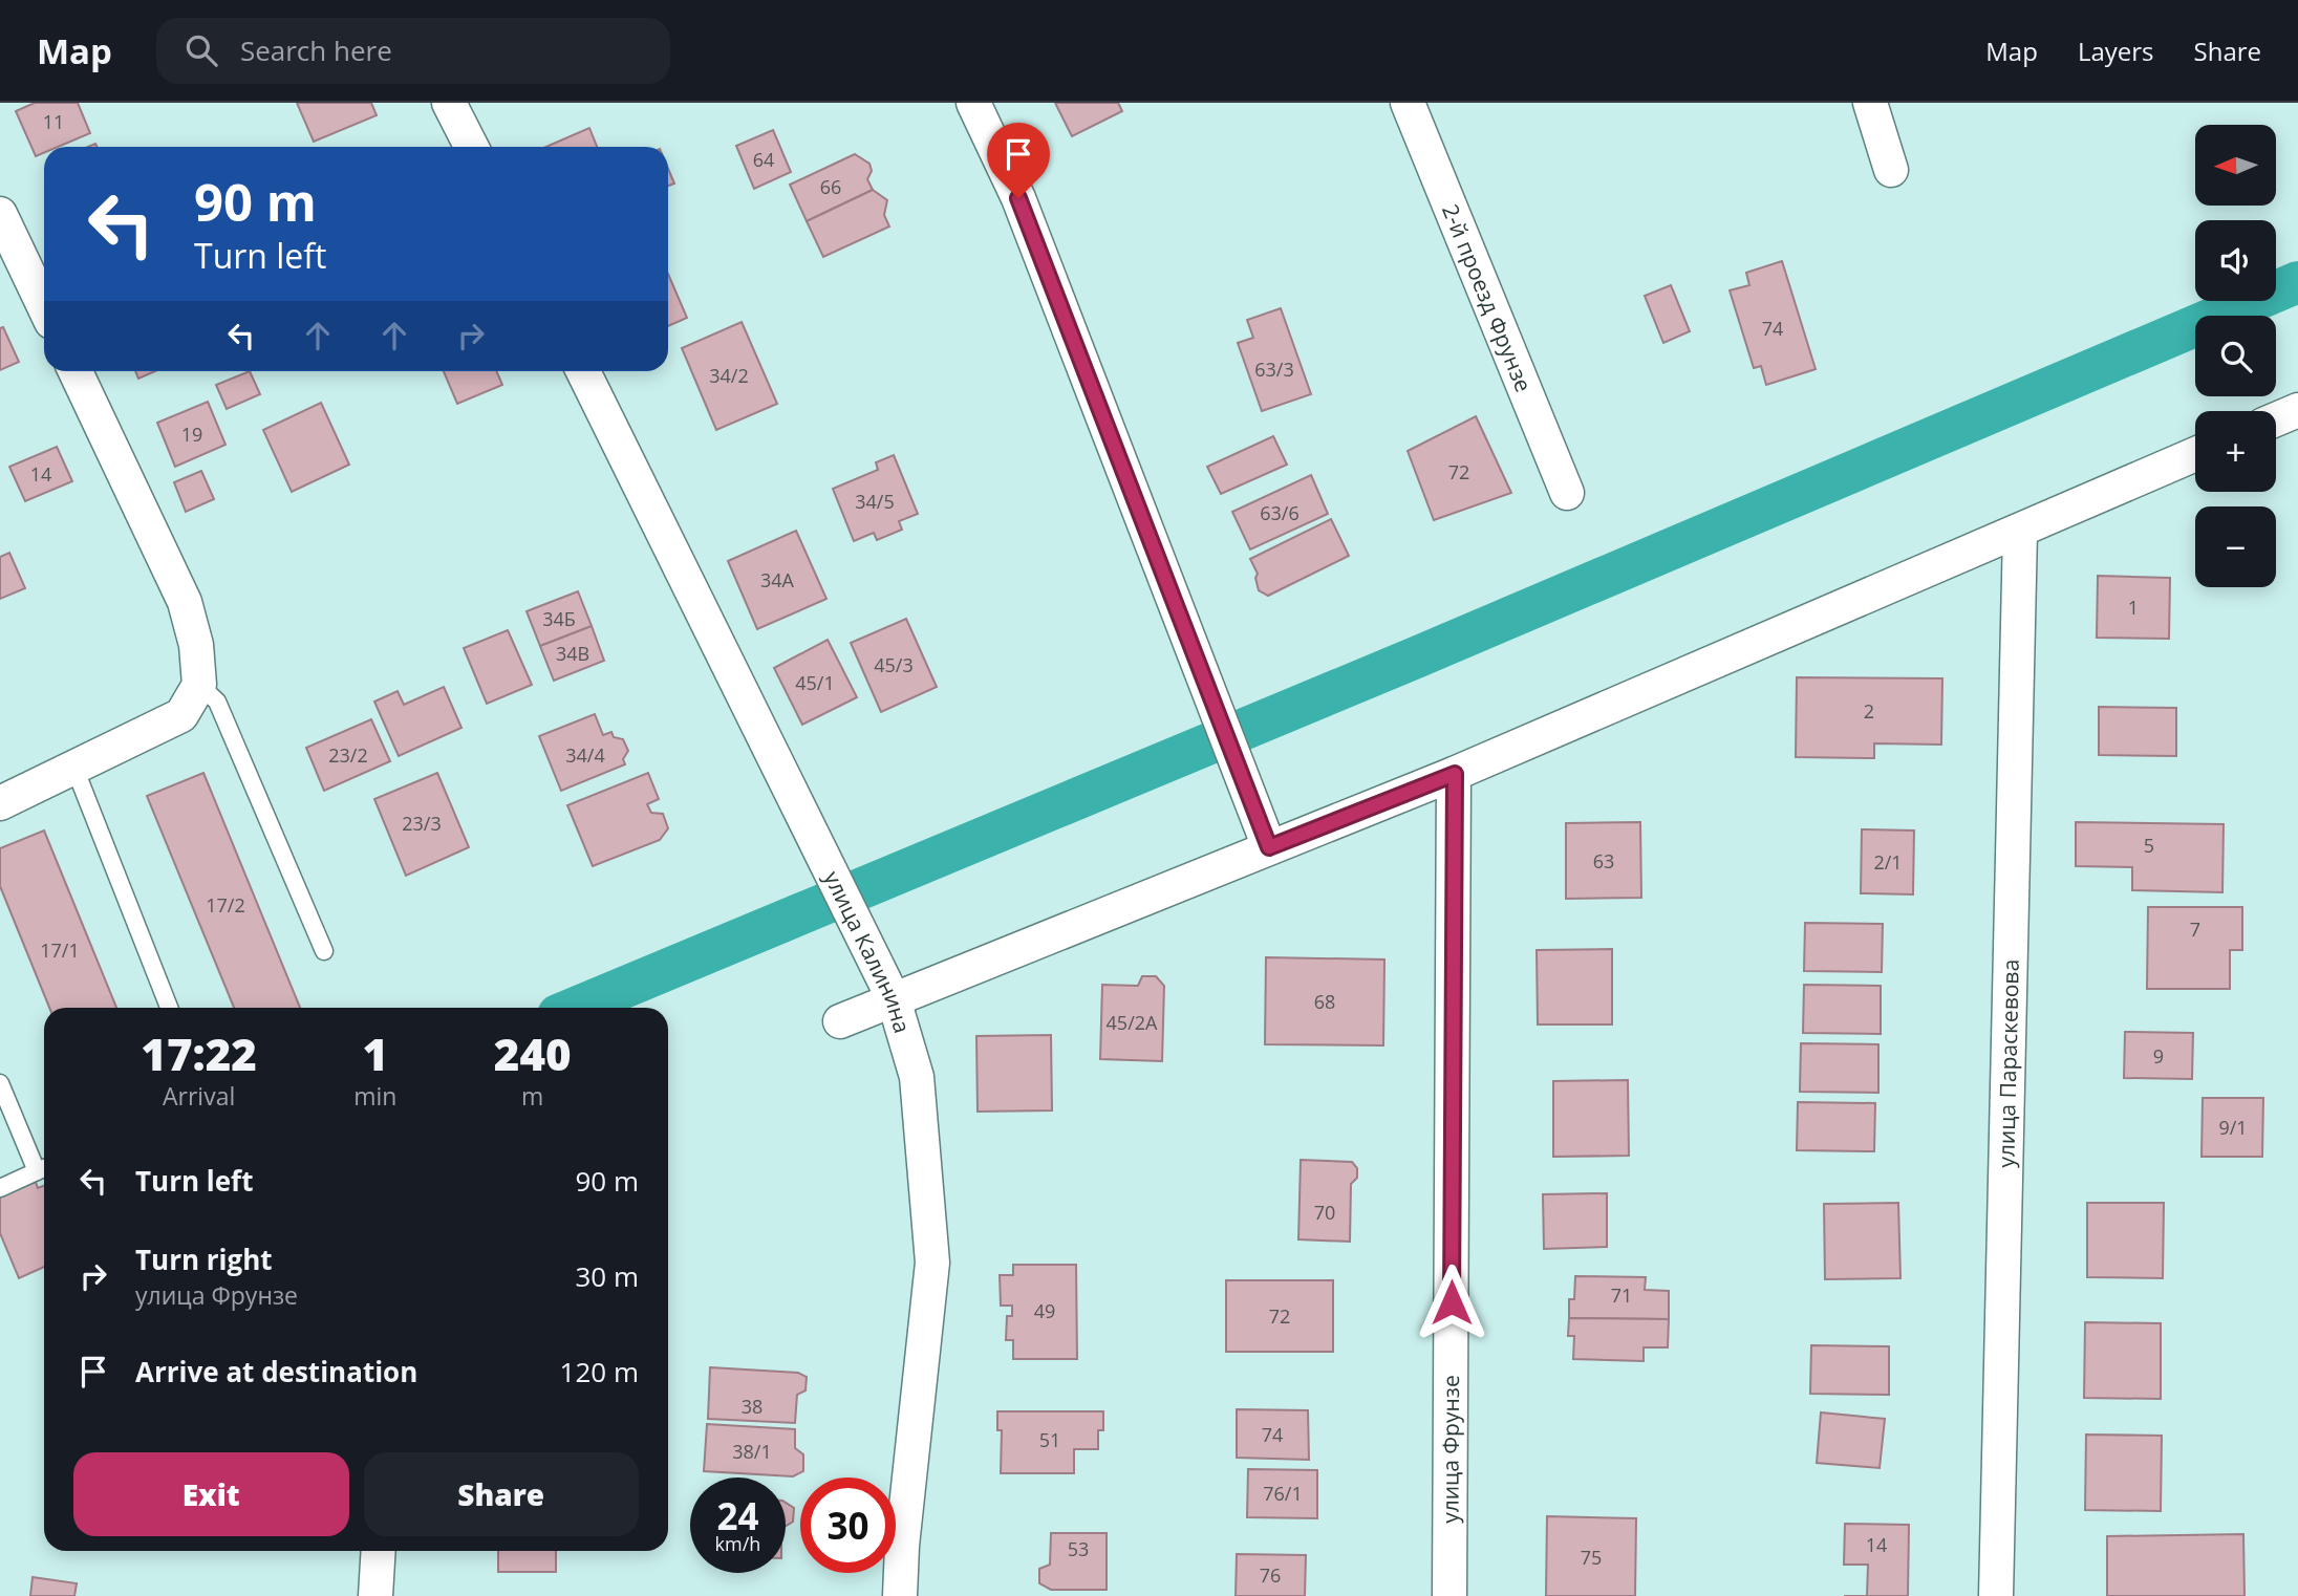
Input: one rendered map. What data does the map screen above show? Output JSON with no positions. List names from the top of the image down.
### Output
{
  "streets": {
    "street": [
      "2-й проезд Фрунзе",
      "улица Калинина",
      "улица Параскевова",
      "улица Фрунзе"
    ]
  },
  "house_numbers": [
    "11",
    "64",
    "66",
    "74",
    "63/3",
    "34/2",
    "19",
    "72",
    "14",
    "34/5",
    "63/6",
    "34А",
    "1",
    "34Б",
    "34В",
    "45/3",
    "45/1",
    "2",
    "23/2",
    "34/4",
    "23/3",
    "5",
    "63",
    "2/1",
    "17/2",
    "7",
    "17/1",
    "68",
    "45/2А",
    "9",
    "9/1",
    "70",
    "71",
    "49",
    "72",
    "38",
    "74",
    "51",
    "38/1",
    "76/1",
    "14",
    "53",
    "75",
    "76"
  ],
  "north": "left",
  "page": {
    "header": "Map",
    "search": "Search here",
    "nav": ["Map", "Layers", "Share"],
    "map_buttons": ["+", "−"],
    "turn": ["90 m", "Turn left"],
    "eta": [
      "17:22",
      "Arrival",
      "1",
      "min",
      "240",
      "m"
    ],
    "list": [
      {
        "name": "Turn left",
        "value": "90 m"
      },
      {
        "name": "Turn right",
        "note": "улица Фрунзе",
        "value": "30 m"
      },
      {
        "name": "Arrive at destination",
        "value": "120 m"
      }
    ],
    "buttons": ["Exit", "Share"],
    "speed": "24 km/h",
    "limit": "30"
  }
}
